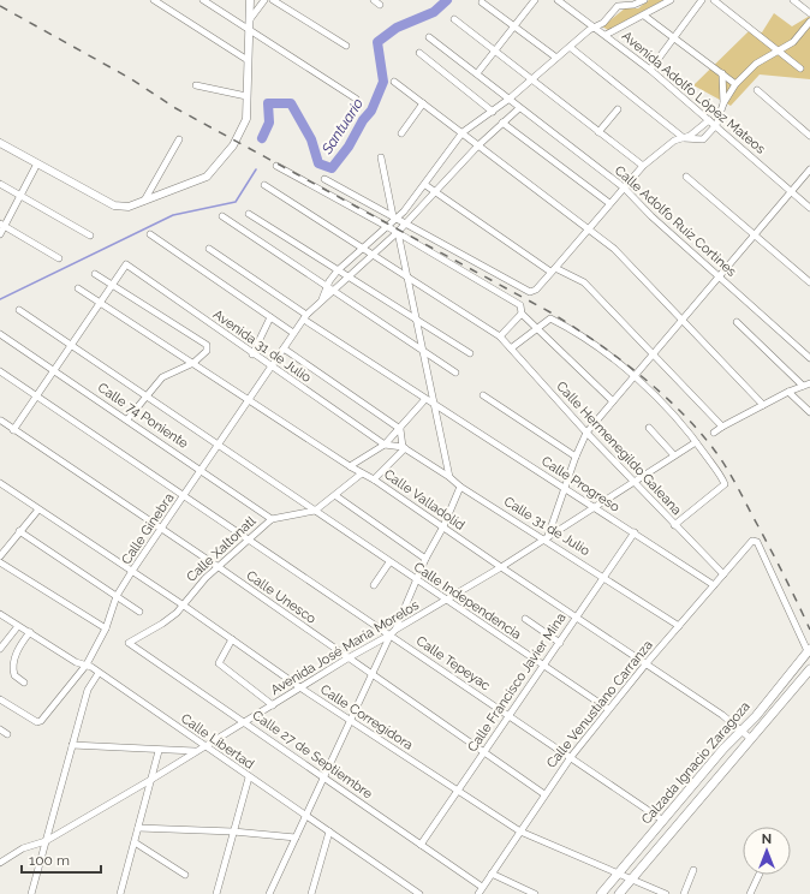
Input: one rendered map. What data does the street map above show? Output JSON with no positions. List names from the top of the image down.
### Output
{
  "streets": {
    "main road": ["Calzada Ignacio Zaragoza"],
    "street": [
      "Avenida Adolfo López Mateos",
      "Calle Adolfo Ruiz Cortines",
      "Avenida 31 de Julio",
      "Calle 74 Poniente",
      "Calle Hermenegildo Galeana",
      "Calle Progreso",
      "Calle Valladolid",
      "Calle 31 de Julio",
      "Calle Ginebra",
      "Calle Xaltonatl",
      "Calle Unesco",
      "Calle Independencia",
      "Avenida José María Morelos",
      "Calle Tepeyac",
      "Calle Francisco Javier Mina",
      "Calle Venustiano Carranza",
      "Calle Corregidora",
      "Calle Libertad",
      "Calle 27 de Septiembre"
    ]
  },
  "crossings": [
    ["Calle Adolfo Ruiz Cortines", "Calle Ginebra"],
    ["Avenida 31 de Julio", "Calle 31 de Julio"],
    ["Avenida 31 de Julio", "Calle Ginebra"],
    ["Calle 74 Poniente", "Calle Ginebra"],
    ["Calle 74 Poniente", "Calle Xaltonatl"],
    ["Calle Hermenegildo Galeana", "Calle Ginebra"],
    ["Calle Hermenegildo Galeana", "Avenida José María Morelos"],
    ["Calle Hermenegildo Galeana", "Calle Venustiano Carranza"],
    ["Calle Progreso", "Calle Ginebra"],
    ["Calle Progreso", "Avenida José María Morelos"],
    ["Calle Progreso", "Calle Francisco Javier Mina"],
    ["Calle Progreso", "Calle Venustiano Carranza"],
    ["Calle Valladolid", "Calle Ginebra"],
    ["Calle Valladolid", "Calle Xaltonatl"],
    ["Calle Valladolid", "Avenida José María Morelos"],
    ["Calle Valladolid", "Calle Francisco Javier Mina"],
    ["Calle Valladolid", "Calle Venustiano Carranza"],
    ["Calle Valladolid", "Calzada Ignacio Zaragoza"],
    ["Calle 31 de Julio", "Avenida José María Morelos"],
    ["Calle 31 de Julio", "Calle Francisco Javier Mina"],
    ["Calle 31 de Julio", "Calle Venustiano Carranza"],
    ["Calle Ginebra", "Calle Unesco"],
    ["Calle Ginebra", "Calle Independencia"],
    ["Calle Ginebra", "Calle Tepeyac"],
    ["Calle Ginebra", "Calle Corregidora"],
    ["Calle Ginebra", "Calle Libertad"],
    ["Calle Xaltonatl", "Calle Unesco"],
    ["Calle Xaltonatl", "Calle Independencia"],
    ["Calle Xaltonatl", "Calle Tepeyac"],
    ["Calle Xaltonatl", "Calle Corregidora"],
    ["Calle Xaltonatl", "Calle 27 de Septiembre"],
    ["Calle Unesco", "Avenida José María Morelos"],
    ["Calle Unesco", "Calle Francisco Javier Mina"],
    ["Calle Unesco", "Calle Venustiano Carranza"],
    ["Calle Independencia", "Avenida José María Morelos"],
    ["Calle Independencia", "Calle Francisco Javier Mina"],
    ["Calle Independencia", "Calle Venustiano Carranza"],
    ["Avenida José María Morelos", "Calle Tepeyac"],
    ["Avenida José María Morelos", "Calle Corregidora"],
    ["Avenida José María Morelos", "Calle Libertad"],
    ["Avenida José María Morelos", "Calle 27 de Septiembre"],
    ["Calle Tepeyac", "Calle Francisco Javier Mina"],
    ["Calle Tepeyac", "Calle Venustiano Carranza"],
    ["Calle Tepeyac", "Calzada Ignacio Zaragoza"],
    ["Calle Francisco Javier Mina", "Calle Corregidora"],
    ["Calle Francisco Javier Mina", "Calle 27 de Septiembre"],
    ["Calle Venustiano Carranza", "Calle Corregidora"],
    ["Calle Venustiano Carranza", "Calle 27 de Septiembre"],
    ["Calle Venustiano Carranza", "Calzada Ignacio Zaragoza"],
    ["Calle Corregidora", "Calzada Ignacio Zaragoza"]
  ],
  "water": ["Santuario"],
  "scale_bar": "100 m",
  "north": "top"
}
